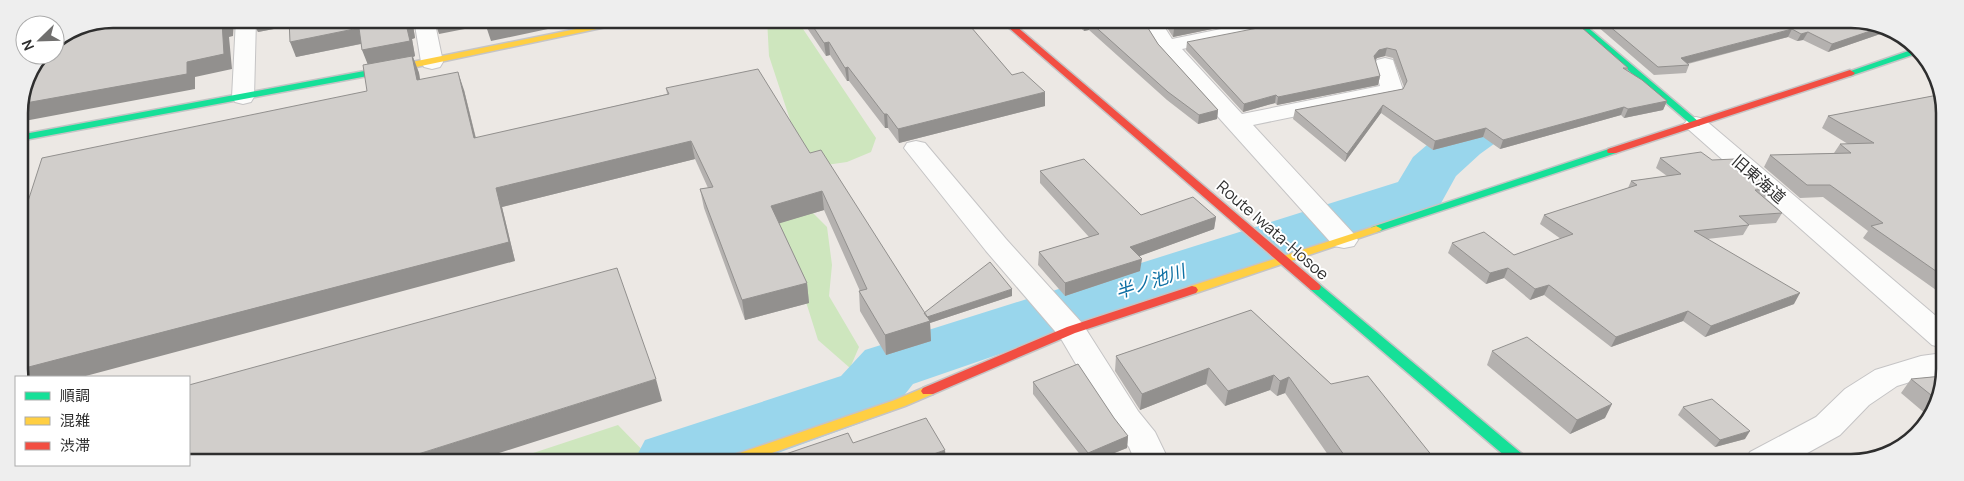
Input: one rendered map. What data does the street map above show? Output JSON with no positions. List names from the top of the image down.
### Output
{
  "streets": {
    "street": ["旧東海道", "Route Iwata-Hosoe"]
  },
  "water": ["半ノ池川"],
  "legend": ["順調", "混雑", "渋滞"],
  "north": "bottom left"
}
